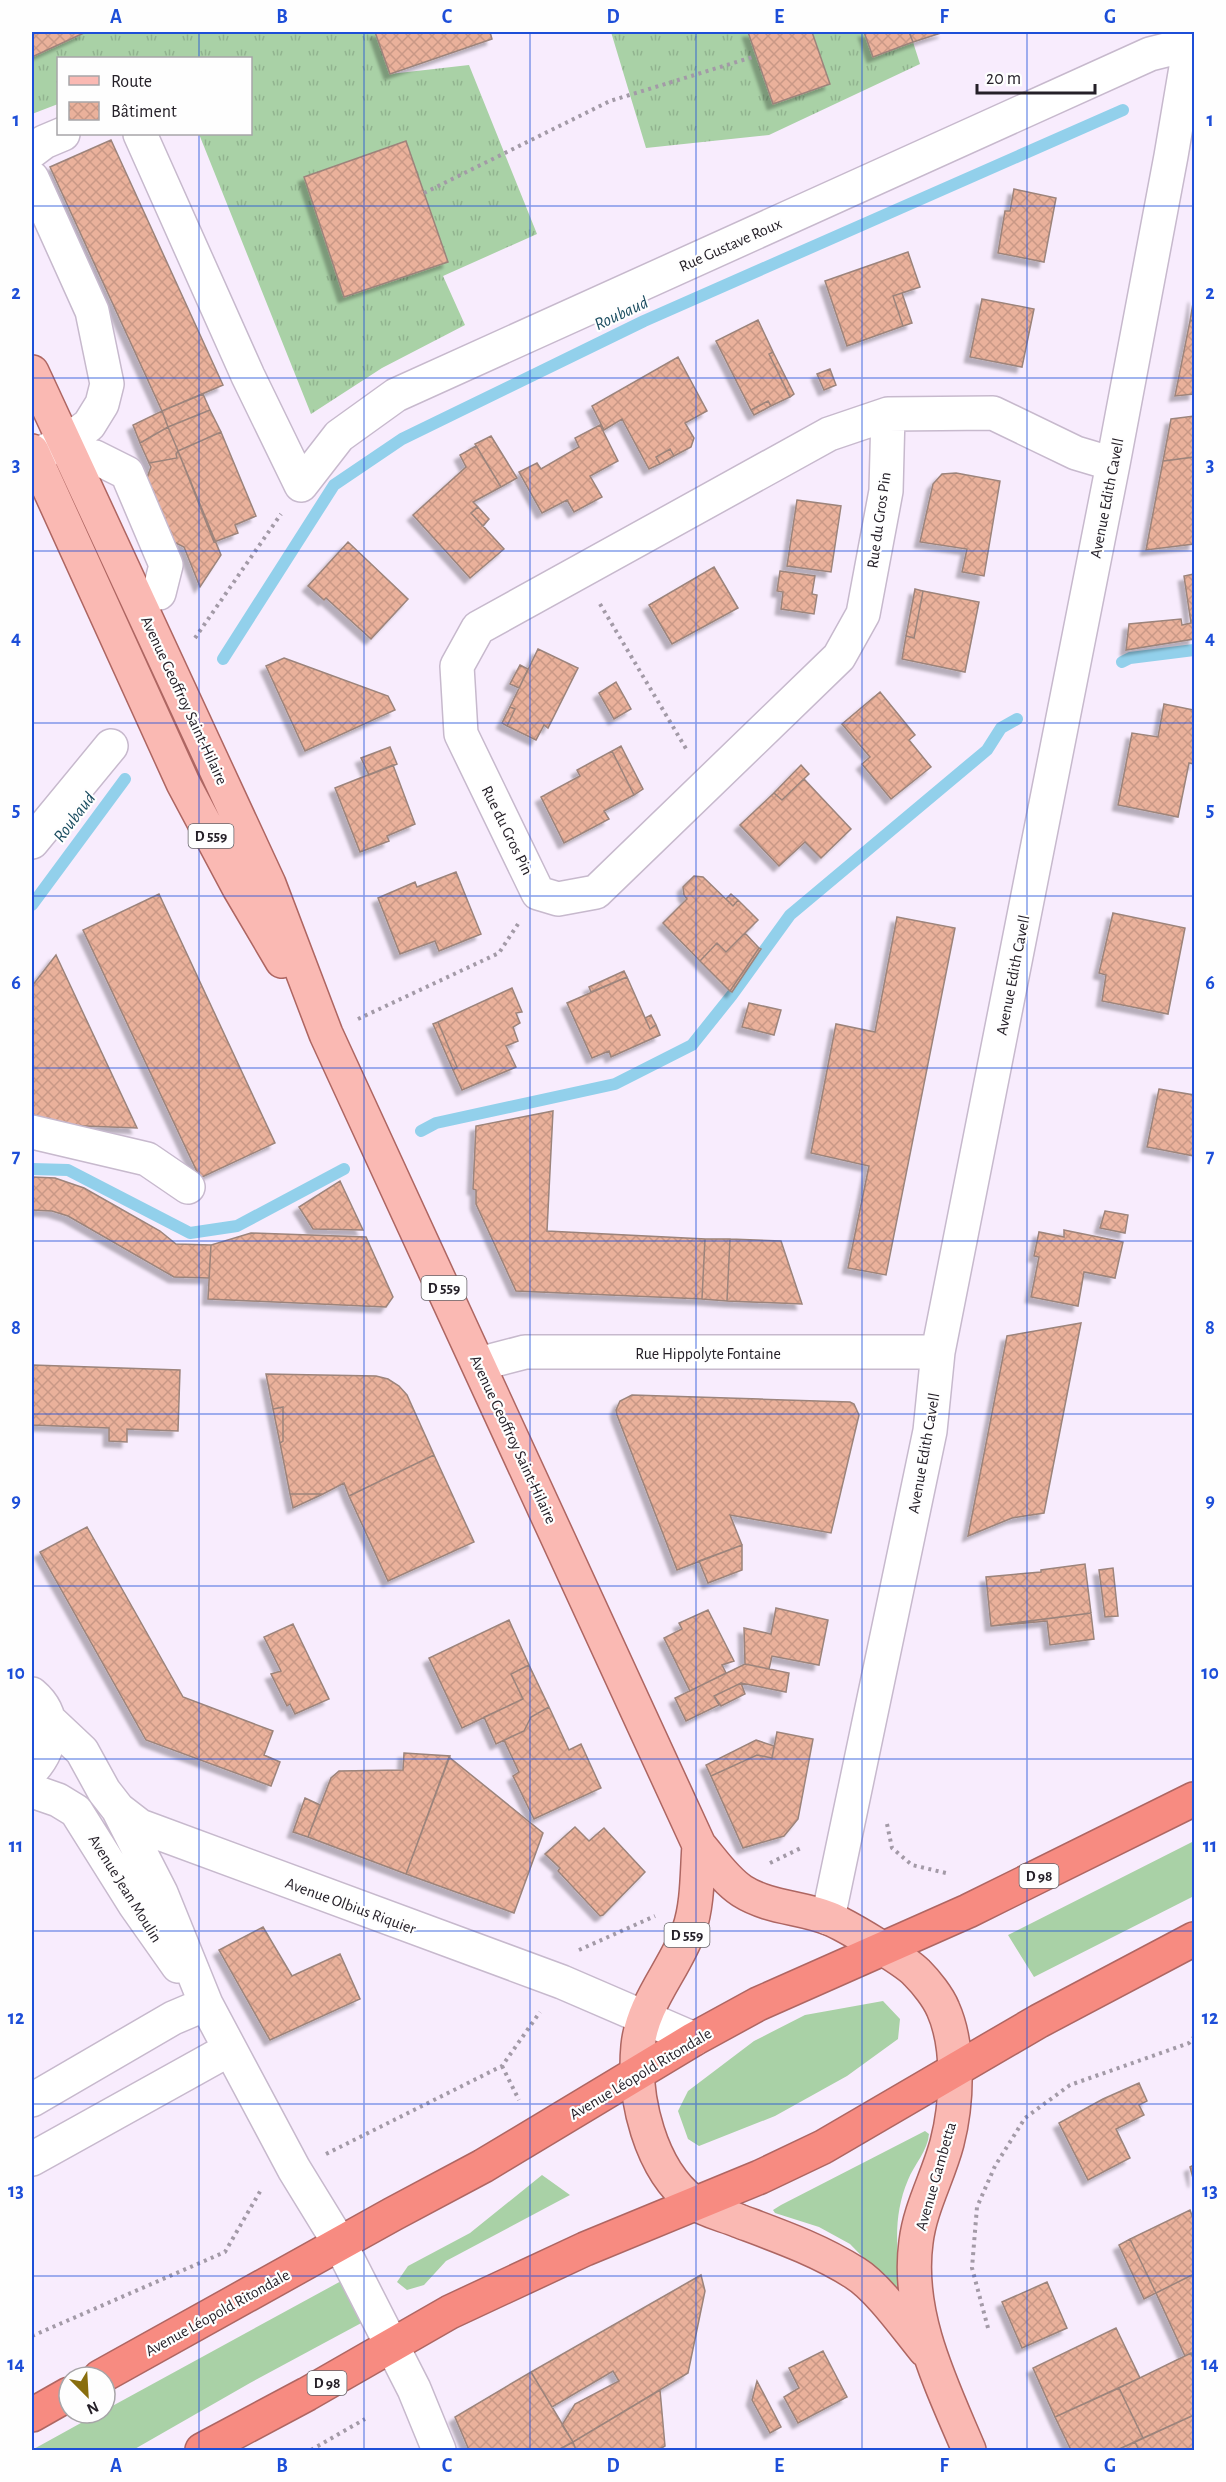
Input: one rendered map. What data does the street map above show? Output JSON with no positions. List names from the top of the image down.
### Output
{
  "streets": {
    "highway": ["D 98", "Avenue Léopold Ritondale"],
    "main road": ["Avenue Geoffroy Saint-Hilaire", "D 559", "Avenue Gambetta"],
    "street": [
      "Rue Gustave Roux",
      "Avenue Edith Cavell",
      "Rue du Gros Pin",
      "Rue Hippolyte Fontaine",
      "Avenue Jean Moulin",
      "Avenue Olbius Riquier"
    ]
  },
  "crossings": [
    ["Rue Gustave Roux", "Avenue Edith Cavell"],
    ["Avenue Edith Cavell", "Rue du Gros Pin"],
    ["Avenue Edith Cavell", "Avenue Geoffroy Saint-Hilaire"],
    ["Avenue Edith Cavell", "Rue Hippolyte Fontaine"],
    ["Avenue Geoffroy Saint-Hilaire", "D 559"],
    ["Avenue Geoffroy Saint-Hilaire", "Rue Hippolyte Fontaine"],
    ["Avenue Geoffroy Saint-Hilaire", "Avenue Léopold Ritondale"],
    ["D 559", "D 98"],
    ["D 559", "Avenue Olbius Riquier"],
    ["D 559", "Avenue Léopold Ritondale"],
    ["D 559", "Avenue Gambetta"],
    ["D 98", "Avenue Jean Moulin"],
    ["D 98", "Avenue Gambetta"],
    ["Avenue Jean Moulin", "Avenue Olbius Riquier"],
    ["Avenue Jean Moulin", "Avenue Léopold Ritondale"],
    ["Avenue Olbius Riquier", "Avenue Léopold Ritondale"]
  ],
  "water": ["Roubaud"],
  "legend": ["Route", "Bâtiment"],
  "scale_bar": "20 m",
  "north": "bottom right",
  "grid": {
    "columns": [
      "A",
      "B",
      "C",
      "D",
      "E",
      "F",
      "G"
    ],
    "rows": [
      "1",
      "2",
      "3",
      "4",
      "5",
      "6",
      "7",
      "8",
      "9",
      "10",
      "11",
      "12",
      "13",
      "14"
    ]
  }
}
